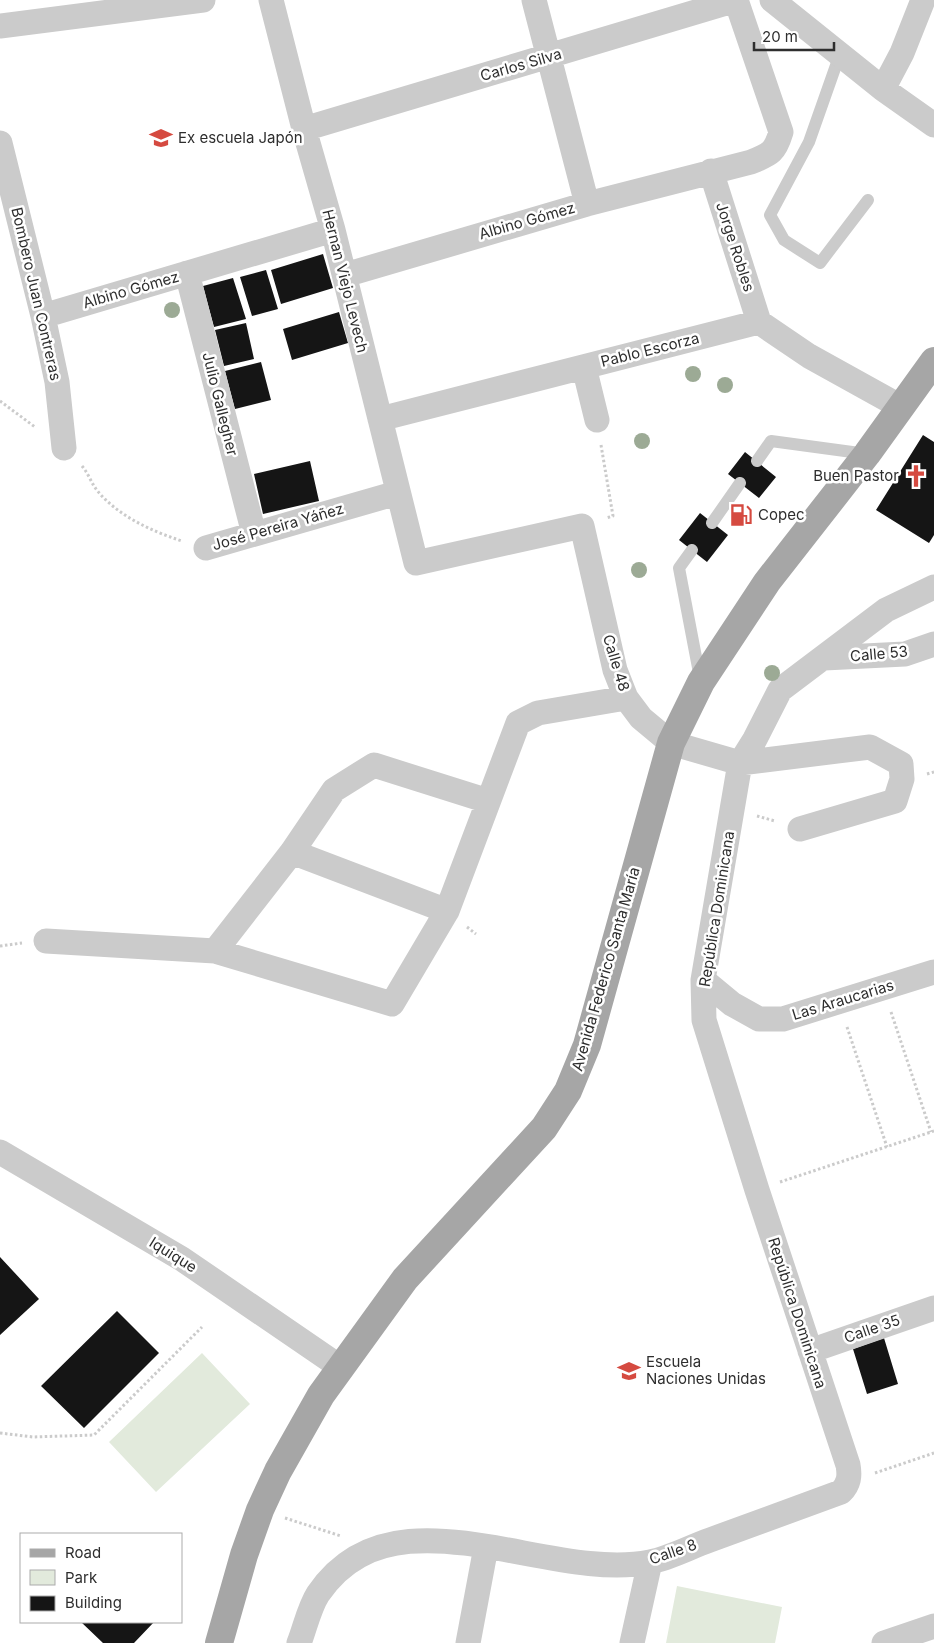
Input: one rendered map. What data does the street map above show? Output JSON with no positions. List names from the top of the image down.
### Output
{
  "streets": {
    "main road": ["Avenida Federico Santa María"],
    "street": [
      "Carlos Silva",
      "Albino Gómez",
      "Jorge Robles",
      "Hernan Viejo Levech",
      "Bombero Juan Contreras",
      "Pablo Escorza",
      "Julio Gallegher",
      "José Pereira Yáñez",
      "Calle 53",
      "Calle 48",
      "República Dominicana",
      "Las Araucarias",
      "Iquique",
      "Calle 35",
      "Calle 8"
    ]
  },
  "crossings": [
    ["Carlos Silva", "Albino Gómez"],
    ["Carlos Silva", "Hernan Viejo Levech"],
    ["Albino Gómez", "Jorge Robles"],
    ["Albino Gómez", "Hernan Viejo Levech"],
    ["Albino Gómez", "Bombero Juan Contreras"],
    ["Albino Gómez", "Julio Gallegher"],
    ["Jorge Robles", "Pablo Escorza"],
    ["Hernan Viejo Levech", "Pablo Escorza"],
    ["Hernan Viejo Levech", "José Pereira Yáñez"],
    ["Hernan Viejo Levech", "Calle 48"],
    ["Bombero Juan Contreras", "José Pereira Yáñez"],
    ["Julio Gallegher", "José Pereira Yáñez"],
    ["Calle 53", "República Dominicana"],
    ["Calle 48", "República Dominicana"],
    ["Calle 48", "Avenida Federico Santa María"],
    ["República Dominicana", "Las Araucarias"],
    ["República Dominicana", "Calle 35"],
    ["República Dominicana", "Calle 8"],
    ["Avenida Federico Santa María", "Iquique"]
  ],
  "places": {
    "school or university": ["Ex escuela Japón", "Escuela Naciones Unidas"],
    "church": ["Buen Pastor"],
    "fuel station": ["Copec"]
  },
  "legend": ["Road", "Park", "Building"],
  "scale_bar": "20 m"
}
